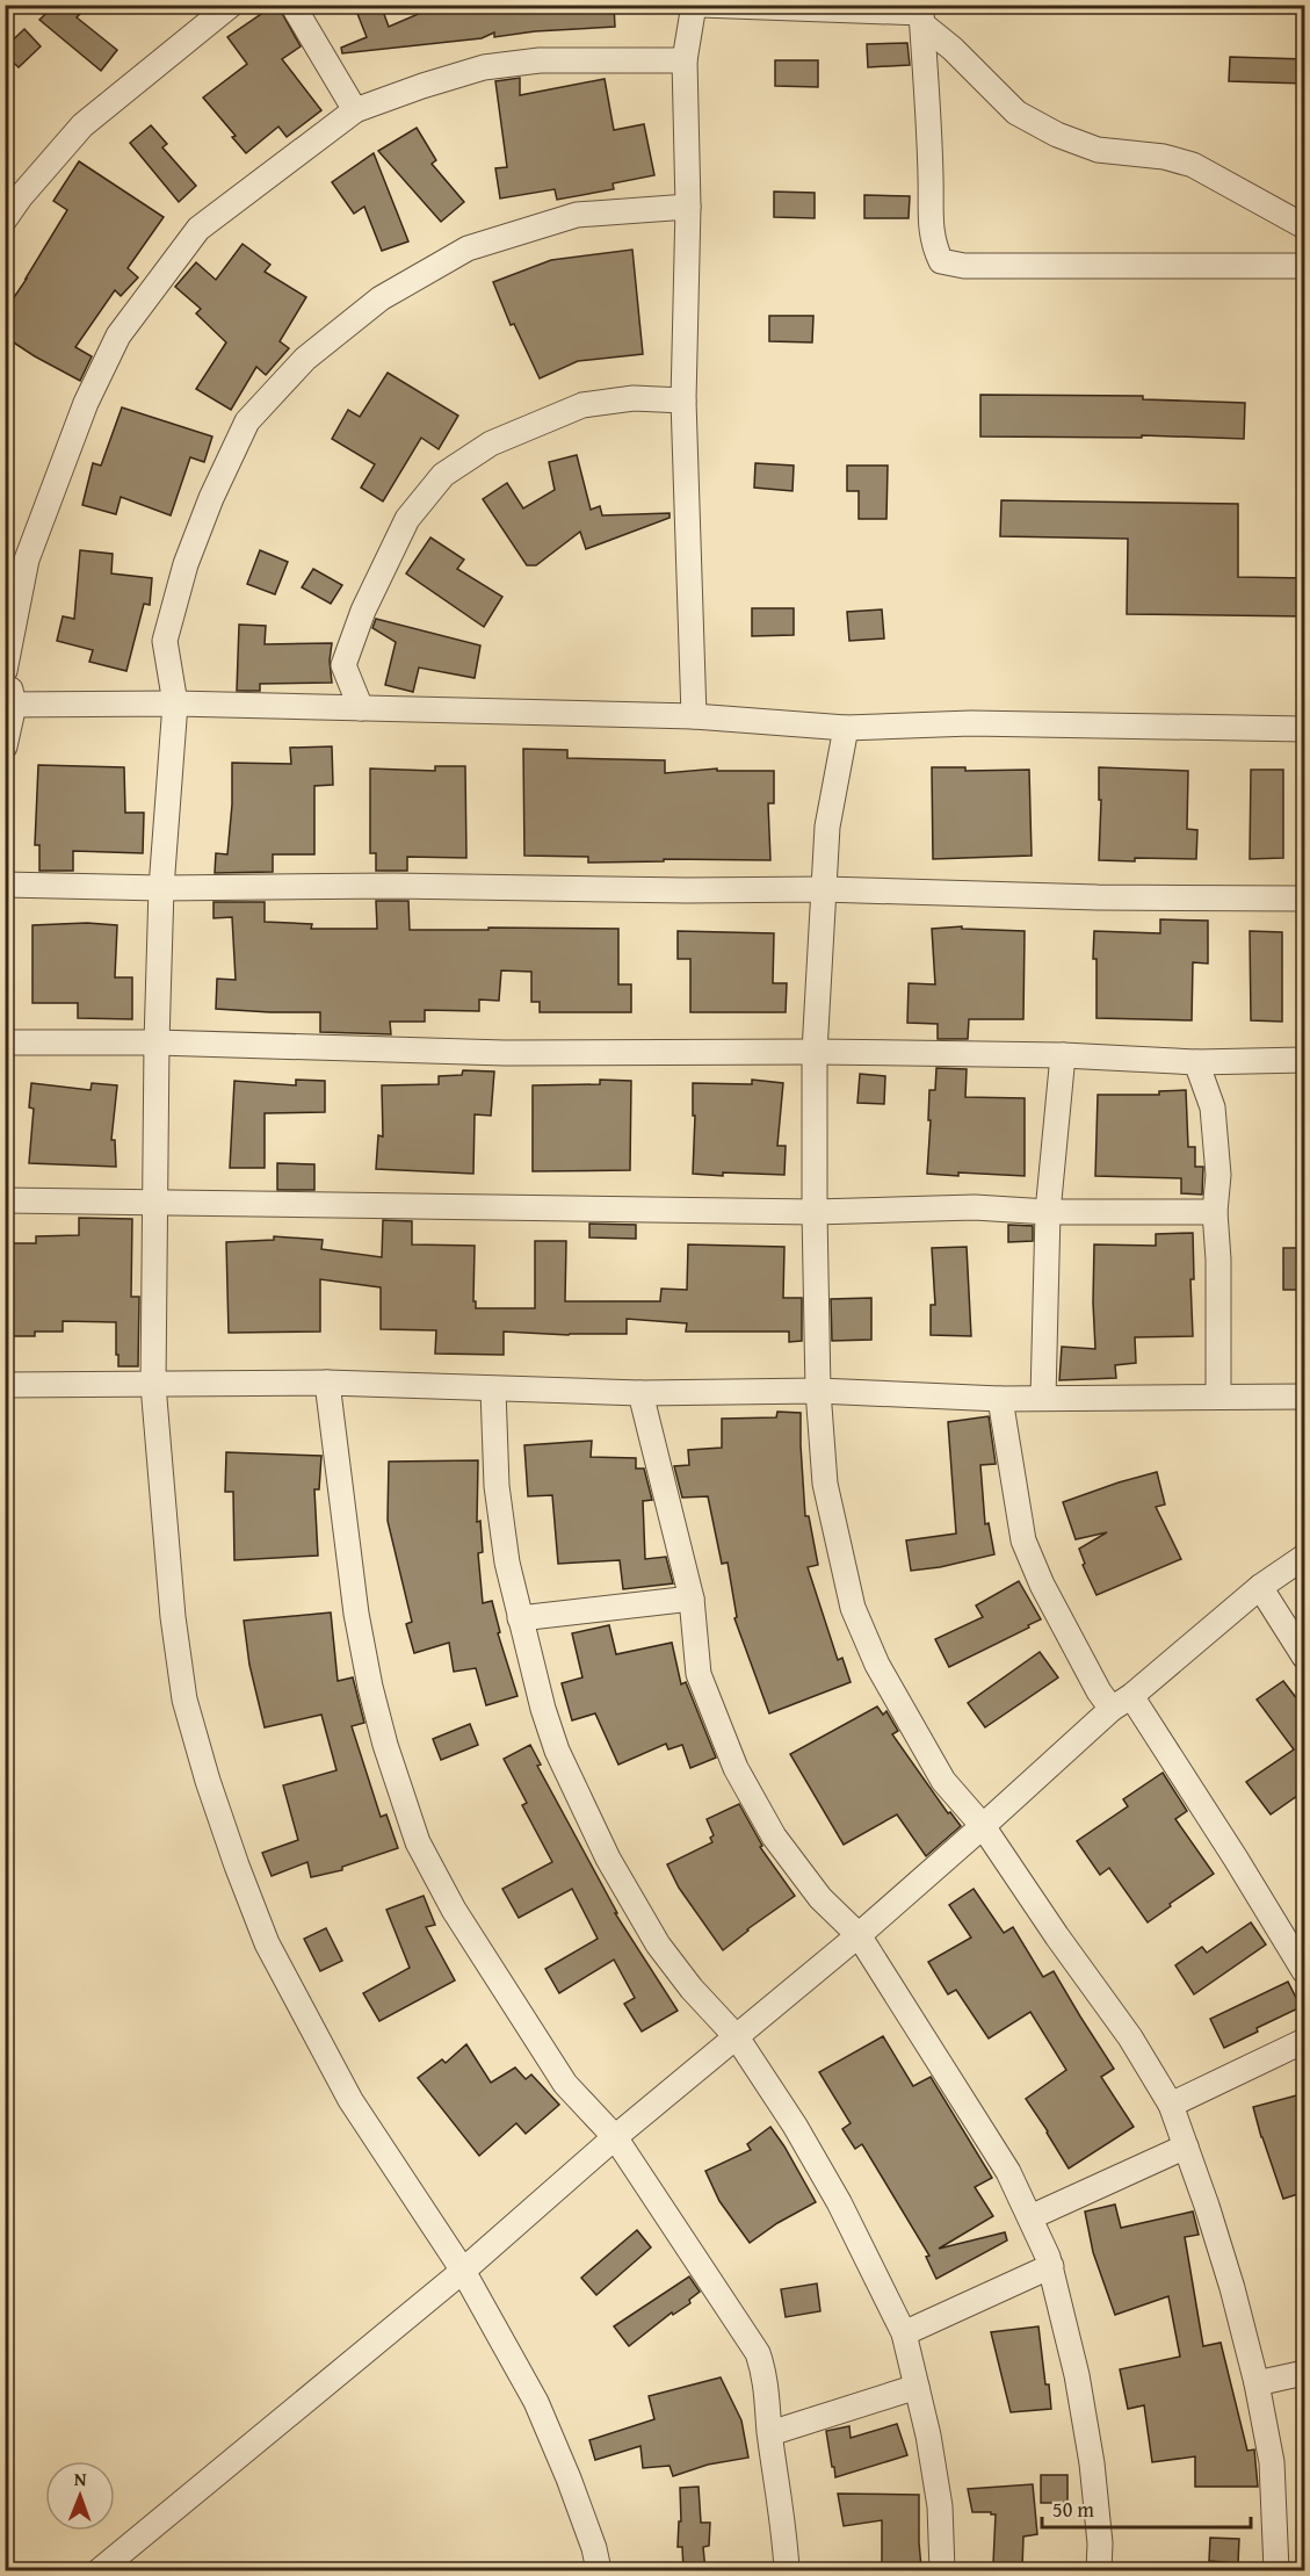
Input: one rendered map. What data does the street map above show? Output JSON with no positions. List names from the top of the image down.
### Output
{
  "scale_bar": "50 m",
  "north": "top"
}
